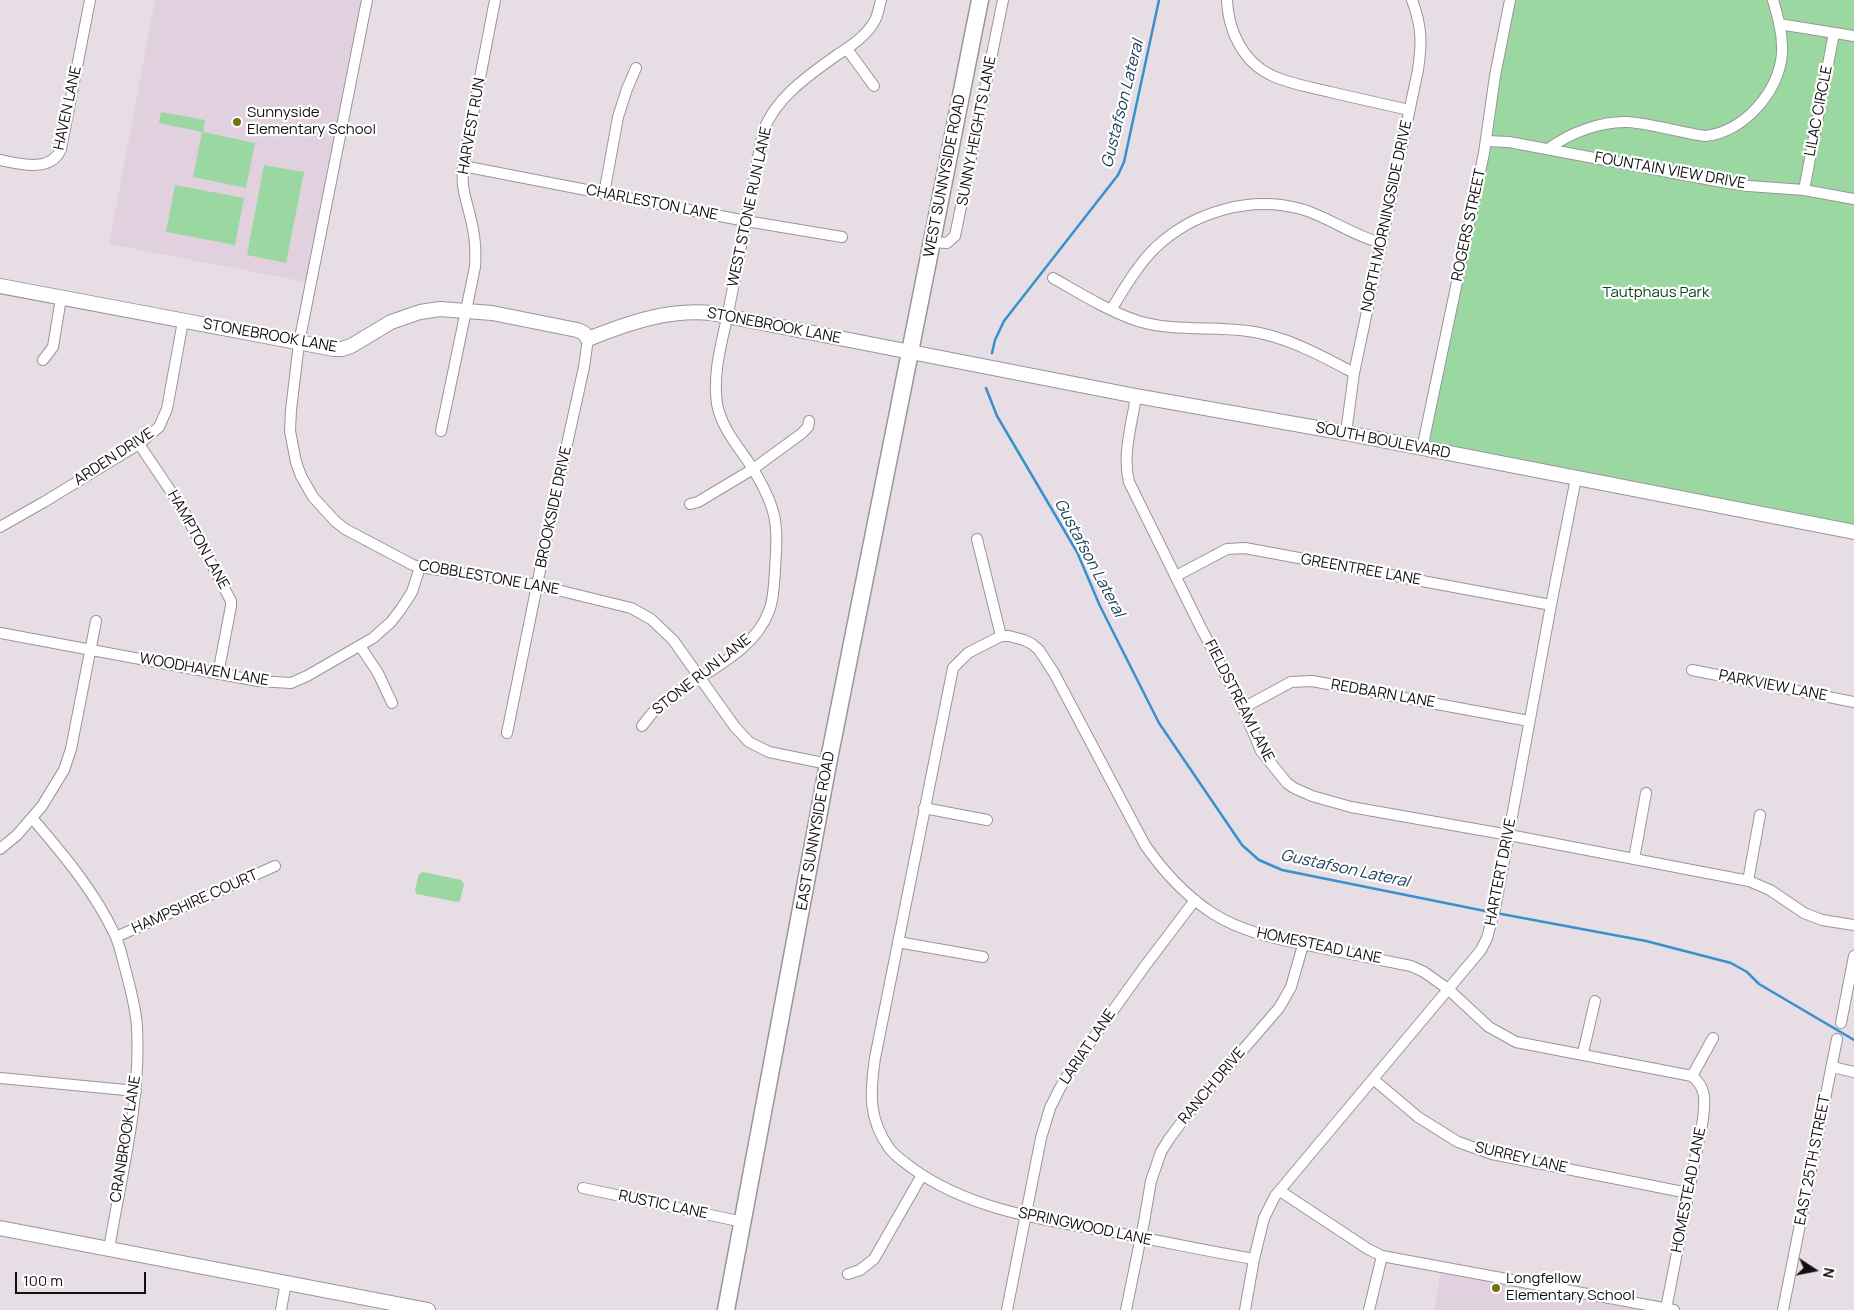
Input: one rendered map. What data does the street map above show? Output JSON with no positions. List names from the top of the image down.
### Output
{
  "streets": {
    "main road": ["WEST SUNNYSIDE ROAD", "EAST SUNNYSIDE ROAD"],
    "street": [
      "HAVEN LANE",
      "LILAC CIRCLE",
      "HARVEST RUN",
      "SUNNY HEIGHTS LANE",
      "FOUNTAIN VIEW DRIVE",
      "CHARLESTON LANE",
      "WEST STONE RUN LANE",
      "NORTH MORNINGSIDE DRIVE",
      "ROGERS STREET",
      "STONEBROOK LANE",
      "SOUTH BOULEVARD",
      "ARDEN DRIVE",
      "BROOKSIDE DRIVE",
      "HAMPTON LANE",
      "GREENTREE LANE",
      "COBBLESTONE LANE",
      "WOODHAVEN LANE",
      "STONE RUN LANE",
      "PARKVIEW LANE",
      "REDBARN LANE",
      "FIELDSTREAM LANE",
      "HARTERT DRIVE",
      "HAMPSHIRE COURT",
      "HOMESTEAD LANE",
      "LARIAT LANE",
      "RANCH DRIVE",
      "CRANBROOK LANE",
      "SURREY LANE",
      "EAST 25TH STREET",
      "RUSTIC LANE",
      "SPRINGWOOD LANE"
    ]
  },
  "crossings": [
    ["LILAC CIRCLE", "FOUNTAIN VIEW DRIVE"],
    ["HARVEST RUN", "CHARLESTON LANE"],
    ["HARVEST RUN", "STONEBROOK LANE"],
    ["SUNNY HEIGHTS LANE", "WEST SUNNYSIDE ROAD"],
    ["FOUNTAIN VIEW DRIVE", "ROGERS STREET"],
    ["WEST SUNNYSIDE ROAD", "STONEBROOK LANE"],
    ["WEST SUNNYSIDE ROAD", "SOUTH BOULEVARD"],
    ["WEST SUNNYSIDE ROAD", "EAST SUNNYSIDE ROAD"],
    ["CHARLESTON LANE", "WEST STONE RUN LANE"],
    ["WEST STONE RUN LANE", "STONEBROOK LANE"],
    ["WEST STONE RUN LANE", "STONE RUN LANE"],
    ["NORTH MORNINGSIDE DRIVE", "SOUTH BOULEVARD"],
    ["ROGERS STREET", "SOUTH BOULEVARD"],
    ["STONEBROOK LANE", "SOUTH BOULEVARD"],
    ["STONEBROOK LANE", "ARDEN DRIVE"],
    ["STONEBROOK LANE", "BROOKSIDE DRIVE"],
    ["STONEBROOK LANE", "COBBLESTONE LANE"],
    ["STONEBROOK LANE", "EAST SUNNYSIDE ROAD"],
    ["SOUTH BOULEVARD", "FIELDSTREAM LANE"],
    ["SOUTH BOULEVARD", "EAST SUNNYSIDE ROAD"],
    ["SOUTH BOULEVARD", "HARTERT DRIVE"],
    ["ARDEN DRIVE", "HAMPTON LANE"],
    ["BROOKSIDE DRIVE", "COBBLESTONE LANE"],
    ["HAMPTON LANE", "WOODHAVEN LANE"],
    ["GREENTREE LANE", "FIELDSTREAM LANE"],
    ["GREENTREE LANE", "HARTERT DRIVE"],
    ["COBBLESTONE LANE", "WOODHAVEN LANE"],
    ["COBBLESTONE LANE", "STONE RUN LANE"],
    ["COBBLESTONE LANE", "EAST SUNNYSIDE ROAD"],
    ["REDBARN LANE", "FIELDSTREAM LANE"],
    ["REDBARN LANE", "HARTERT DRIVE"],
    ["FIELDSTREAM LANE", "HARTERT DRIVE"],
    ["EAST SUNNYSIDE ROAD", "RUSTIC LANE"],
    ["HARTERT DRIVE", "HOMESTEAD LANE"],
    ["HARTERT DRIVE", "SURREY LANE"],
    ["HARTERT DRIVE", "SPRINGWOOD LANE"],
    ["HAMPSHIRE COURT", "CRANBROOK LANE"],
    ["HOMESTEAD LANE", "LARIAT LANE"],
    ["HOMESTEAD LANE", "RANCH DRIVE"],
    ["HOMESTEAD LANE", "SURREY LANE"],
    ["HOMESTEAD LANE", "SPRINGWOOD LANE"],
    ["LARIAT LANE", "SPRINGWOOD LANE"],
    ["RANCH DRIVE", "SPRINGWOOD LANE"]
  ],
  "water": ["Gustafson Lateral"],
  "parks": ["Tautphaus Park"],
  "places": ["Sunnyside Elementary School", "Longfellow Elementary School"],
  "scale_bar": "100 m",
  "north": "right"
}
